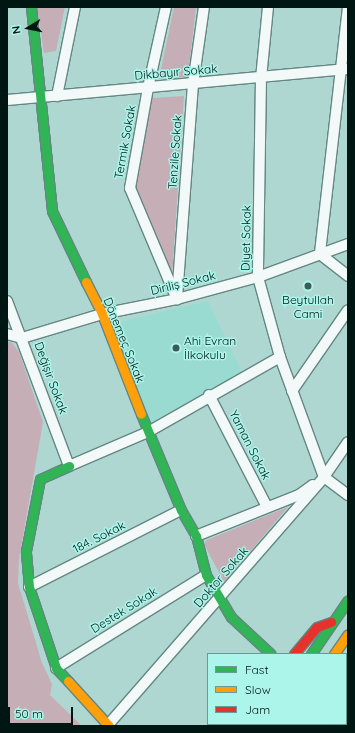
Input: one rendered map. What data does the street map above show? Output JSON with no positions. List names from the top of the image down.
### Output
{
  "streets": {
    "street": [
      "Dikbayır Sokak",
      "Termik Sokak",
      "Tenzile Sokak",
      "Diyet Sokak",
      "Diriliş Sokak",
      "Dönemeç Sokak",
      "Değişir Sokak",
      "Yaman Sokak",
      "184. Sokak",
      "Doktor Sokak",
      "Destek Sokak"
    ]
  },
  "crossings": [
    ["Dikbayır Sokak", "Termik Sokak"],
    ["Dikbayır Sokak", "Tenzile Sokak"],
    ["Dikbayır Sokak", "Diyet Sokak"],
    ["Dikbayır Sokak", "Dönemeç Sokak"],
    ["Termik Sokak", "Tenzile Sokak"],
    ["Termik Sokak", "Diriliş Sokak"],
    ["Tenzile Sokak", "Diriliş Sokak"],
    ["Diyet Sokak", "Diriliş Sokak"],
    ["Diyet Sokak", "Doktor Sokak"],
    ["Diriliş Sokak", "Dönemeç Sokak"],
    ["Diriliş Sokak", "Değişir Sokak"],
    ["Dönemeç Sokak", "184. Sokak"],
    ["Dönemeç Sokak", "Doktor Sokak"],
    ["Dönemeç Sokak", "Destek Sokak"]
  ],
  "places": ["Beytullah Cami", "Ahi Evran İlkokulu"],
  "legend": ["Fast", "Slow", "Jam"],
  "scale_bar": "50 m",
  "north": "left"
}
